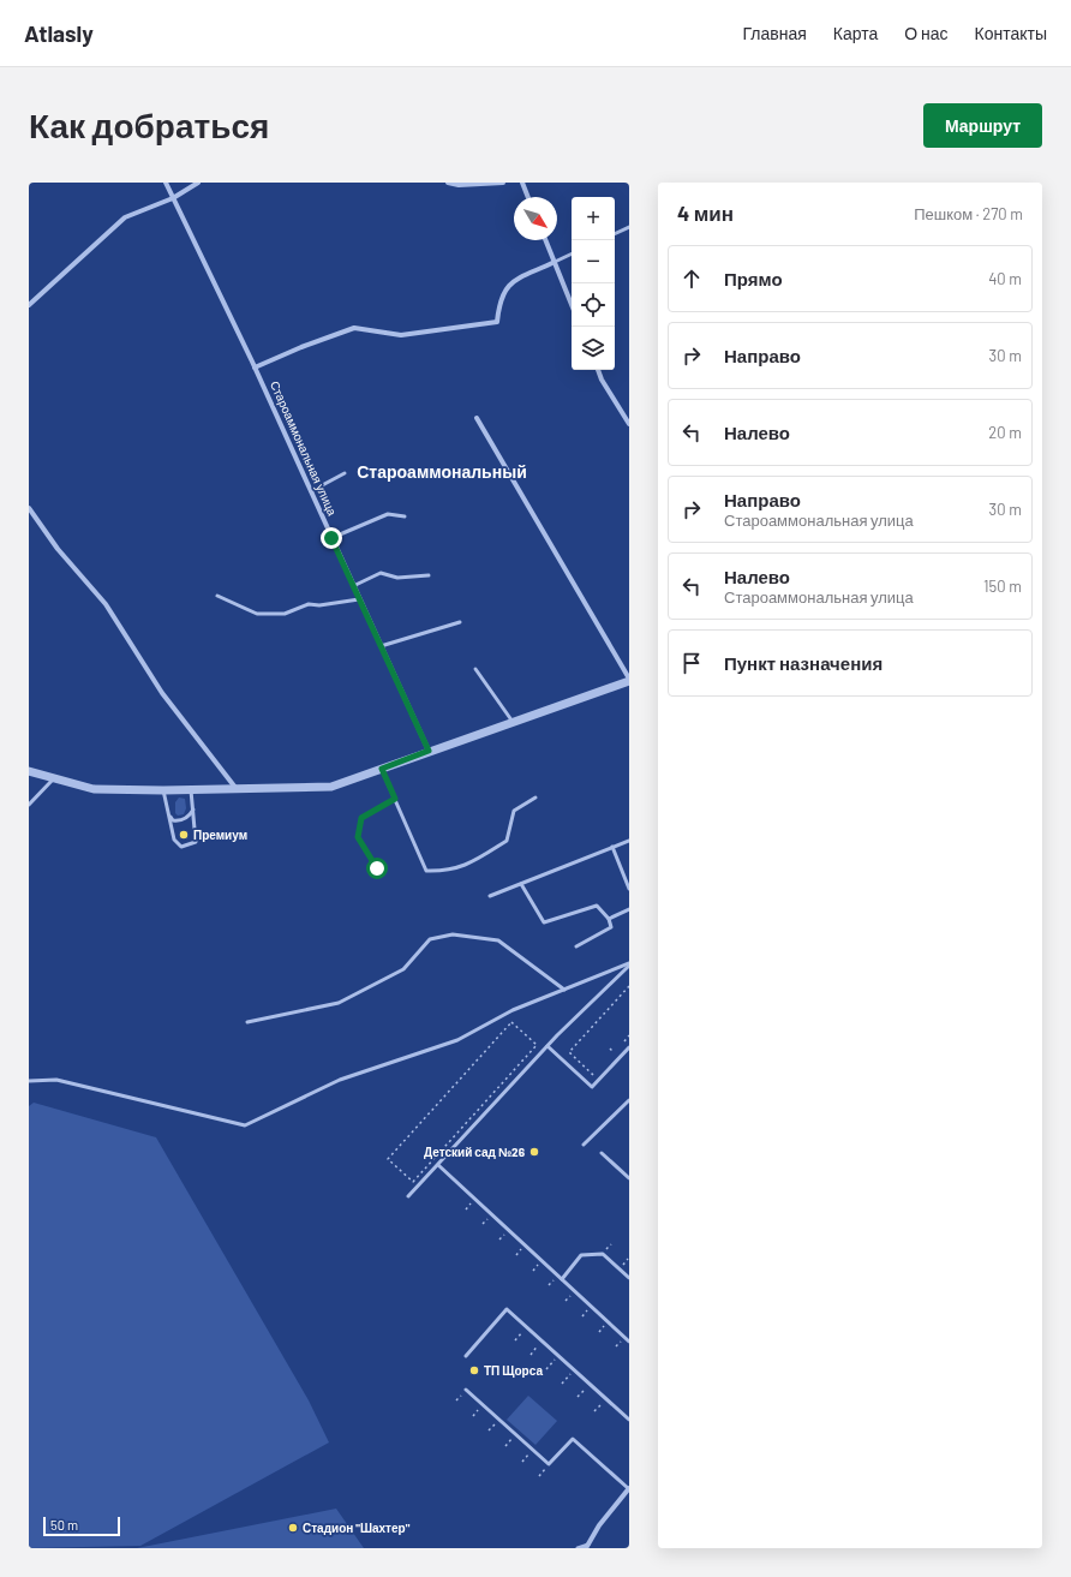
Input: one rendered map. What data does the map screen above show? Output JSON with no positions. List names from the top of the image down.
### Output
{
  "streets": {
    "street": ["Староаммональная улица"]
  },
  "districts": ["Староаммональный"],
  "places": [
    "Премиум",
    "Детский сад №26",
    "ТП Щорса",
    "Стадион \"Шахтер\""
  ],
  "scale_bar": "50 m",
  "north": "bottom right",
  "page": {
    "header": "Atlasly",
    "nav": [
      "Главная",
      "Карта",
      "О нас",
      "Контакты"
    ],
    "buttons": "Маршрут",
    "title": "Как добраться",
    "heading": ["4 мин", "Пешком · 270 m"],
    "map_buttons": ["+", "−"],
    "list": [
      ["Прямо", "40 m"],
      ["Направо", "30 m"],
      ["Налево", "20 m"],
      ["Направо", "Староаммональная улица", "30 m"],
      ["Налево", "Староаммональная улица", "150 m"],
      "Пункт назначения"
    ],
    "scale": "50 m"
  }
}
